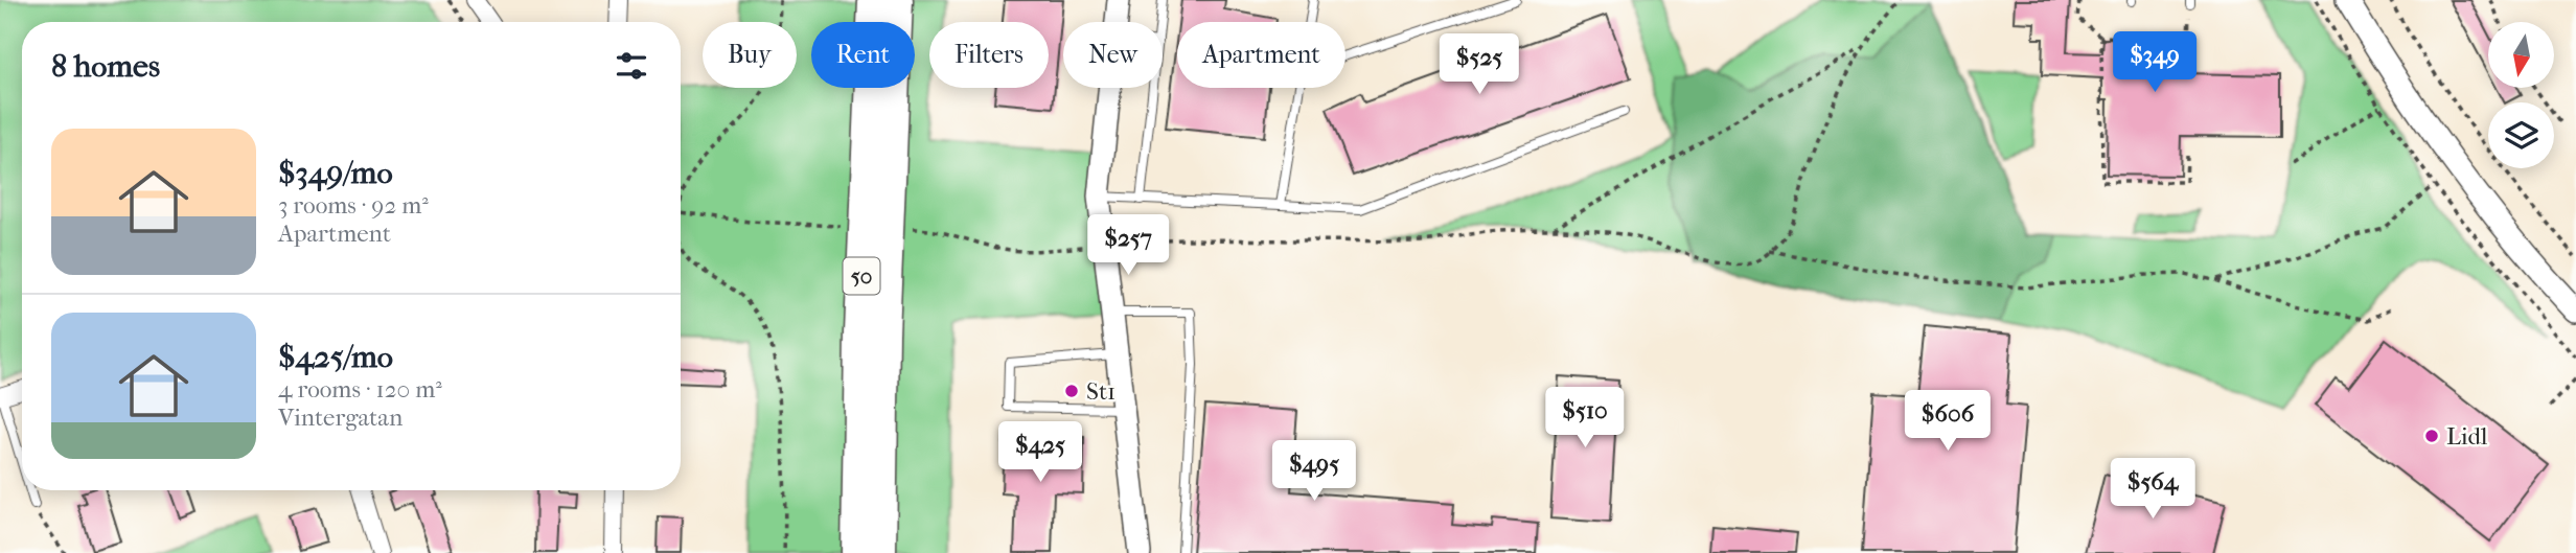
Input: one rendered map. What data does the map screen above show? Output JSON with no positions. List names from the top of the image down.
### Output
{
  "streets": {
    "highway": ["50"]
  },
  "places": ["St1", "Lidl"],
  "north": "bottom",
  "page": {
    "chip": [
      "Buy",
      "Rent",
      "Filters",
      "New",
      "Apartment"
    ],
    "heading": "8 homes",
    "price": [
      "$349",
      "$525",
      "$257",
      "$510",
      "$606",
      "$425",
      "$495",
      "$564"
    ],
    "list": [
      {
        "name": "$349/mo",
        "note": "3 rooms · 92 m² · Apartment"
      },
      {
        "name": "$425/mo",
        "note": "4 rooms · 120 m² · Vintergatan"
      }
    ]
  }
}
